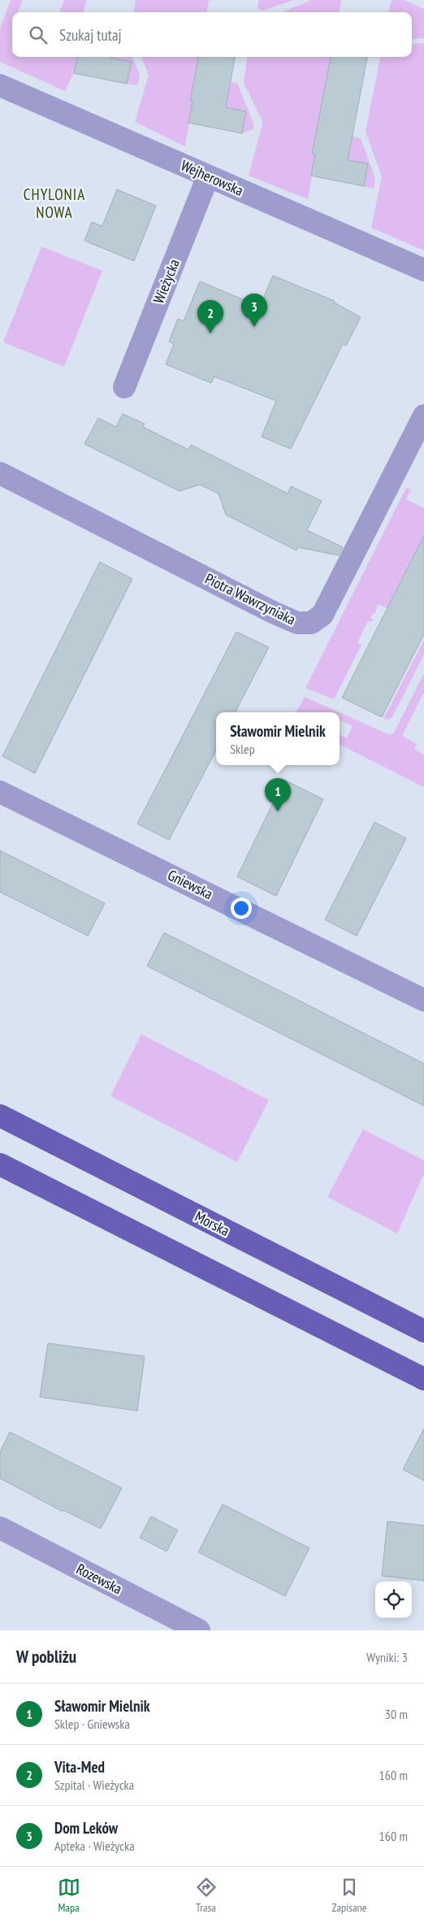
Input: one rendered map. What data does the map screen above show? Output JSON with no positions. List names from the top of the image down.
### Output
{
  "streets": {
    "main road": ["Morska"],
    "street": [
      "Wejherowska",
      "Wieżycka",
      "Piotra Wawrzyniaka",
      "Gniewska",
      "Rozewska"
    ]
  },
  "crossings": [
    ["Wejherowska", "Wieżycka"]
  ],
  "districts": ["CHYLONIA NOWA"],
  "page": {
    "search": "Szukaj tutaj",
    "pins": ["3", "2", "1"],
    "popup": ["Sławomir Mielnik", "Sklep"],
    "heading": ["W pobliżu", "Wyniki: 3"],
    "list": [
      {
        "mark": "1",
        "name": "Sławomir Mielnik",
        "note": "Sklep · Gniewska",
        "value": "30 m"
      },
      {
        "mark": "2",
        "name": "Vita-Med",
        "note": "Szpital · Wieżycka",
        "value": "160 m"
      },
      {
        "mark": "3",
        "name": "Dom Leków",
        "note": "Apteka · Wieżycka",
        "value": "160 m"
      }
    ],
    "nav": ["Mapa", "Trasa", "Zapisane"]
  }
}
